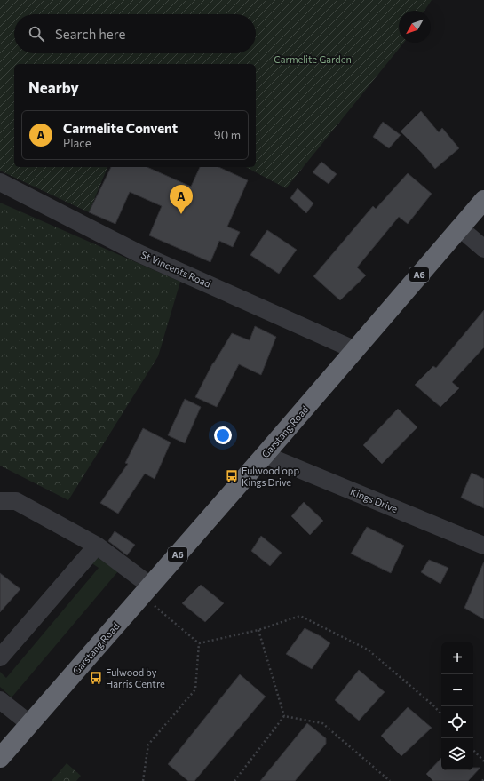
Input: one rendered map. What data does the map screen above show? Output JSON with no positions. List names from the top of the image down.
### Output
{
  "streets": {
    "highway": ["A6", "Garstang Road"],
    "street": ["St Vincents Road", "Kings Drive"]
  },
  "crossings": [
    ["St Vincents Road", "Garstang Road"],
    ["Garstang Road", "Kings Drive"]
  ],
  "parks": ["Carmelite Garden"],
  "places": {
    "bus stop": ["Fulwood opp Kings Drive", "Fulwood by Harris Centre"]
  },
  "north": "bottom left",
  "page": {
    "search": "Search here",
    "heading": "Nearby",
    "list": [
      {
        "mark": "A",
        "name": "Carmelite Convent",
        "note": "Place",
        "value": "90 m"
      }
    ],
    "pins": "A",
    "map_buttons": ["+", "−"]
  }
}
